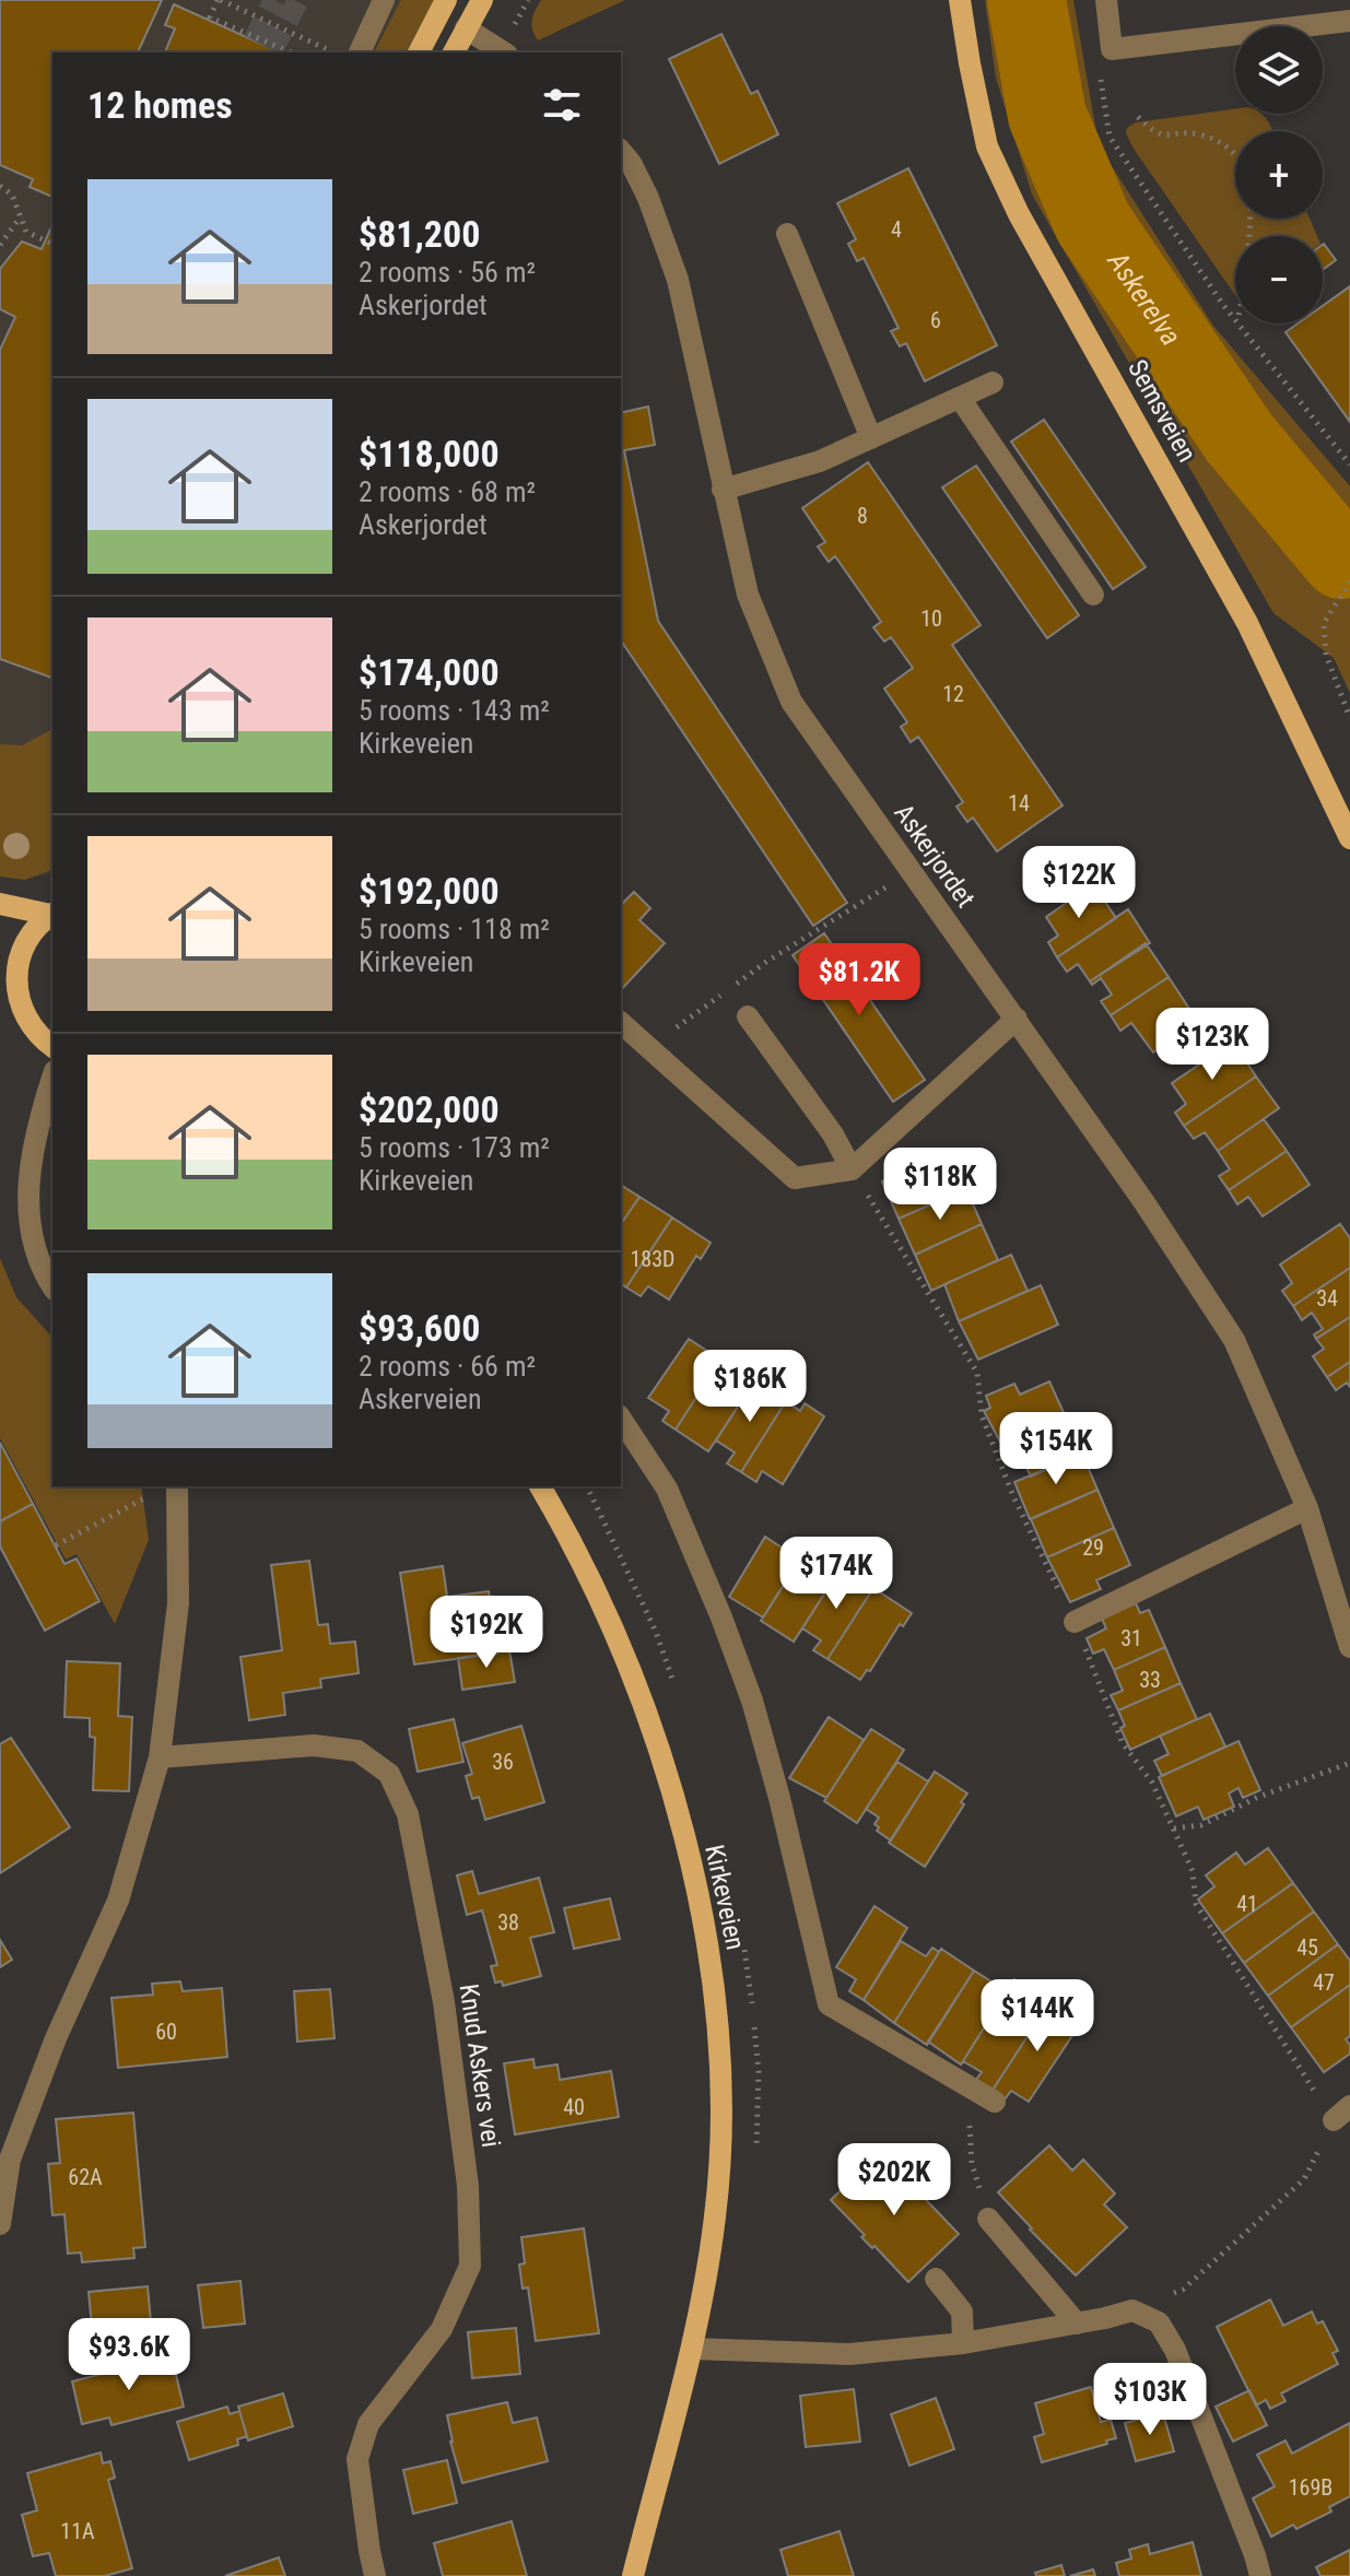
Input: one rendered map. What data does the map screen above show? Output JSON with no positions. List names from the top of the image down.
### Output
{
  "streets": {
    "main road": ["Semsveien", "Kirkeveien"],
    "street": ["Askerjordet", "Knud Askers vei"]
  },
  "water": ["Askerelva"],
  "house_numbers": [
    "4",
    "6",
    "8",
    "10",
    "12",
    "14",
    "183D",
    "34",
    "29",
    "31",
    "33",
    "36",
    "41",
    "38",
    "45",
    "47",
    "60",
    "40",
    "62A",
    "169B",
    "11A"
  ],
  "page": {
    "map_buttons": ["+", "−"],
    "heading": "12 homes",
    "list": [
      {
        "name": "$81,200",
        "note": "2 rooms · 56 m² · Askerjordet"
      },
      {
        "name": "$118,000",
        "note": "2 rooms · 68 m² · Askerjordet"
      },
      {
        "name": "$174,000",
        "note": "5 rooms · 143 m² · Kirkeveien"
      },
      {
        "name": "$192,000",
        "note": "5 rooms · 118 m² · Kirkeveien"
      },
      {
        "name": "$202,000",
        "note": "5 rooms · 173 m² · Kirkeveien"
      },
      {
        "name": "$93,600",
        "note": "2 rooms · 66 m² · Askerveien"
      }
    ],
    "price": [
      "$122K",
      "$81.2K",
      "$123K",
      "$118K",
      "$186K",
      "$154K",
      "$174K",
      "$192K",
      "$144K",
      "$202K",
      "$93.6K",
      "$103K"
    ]
  }
}
